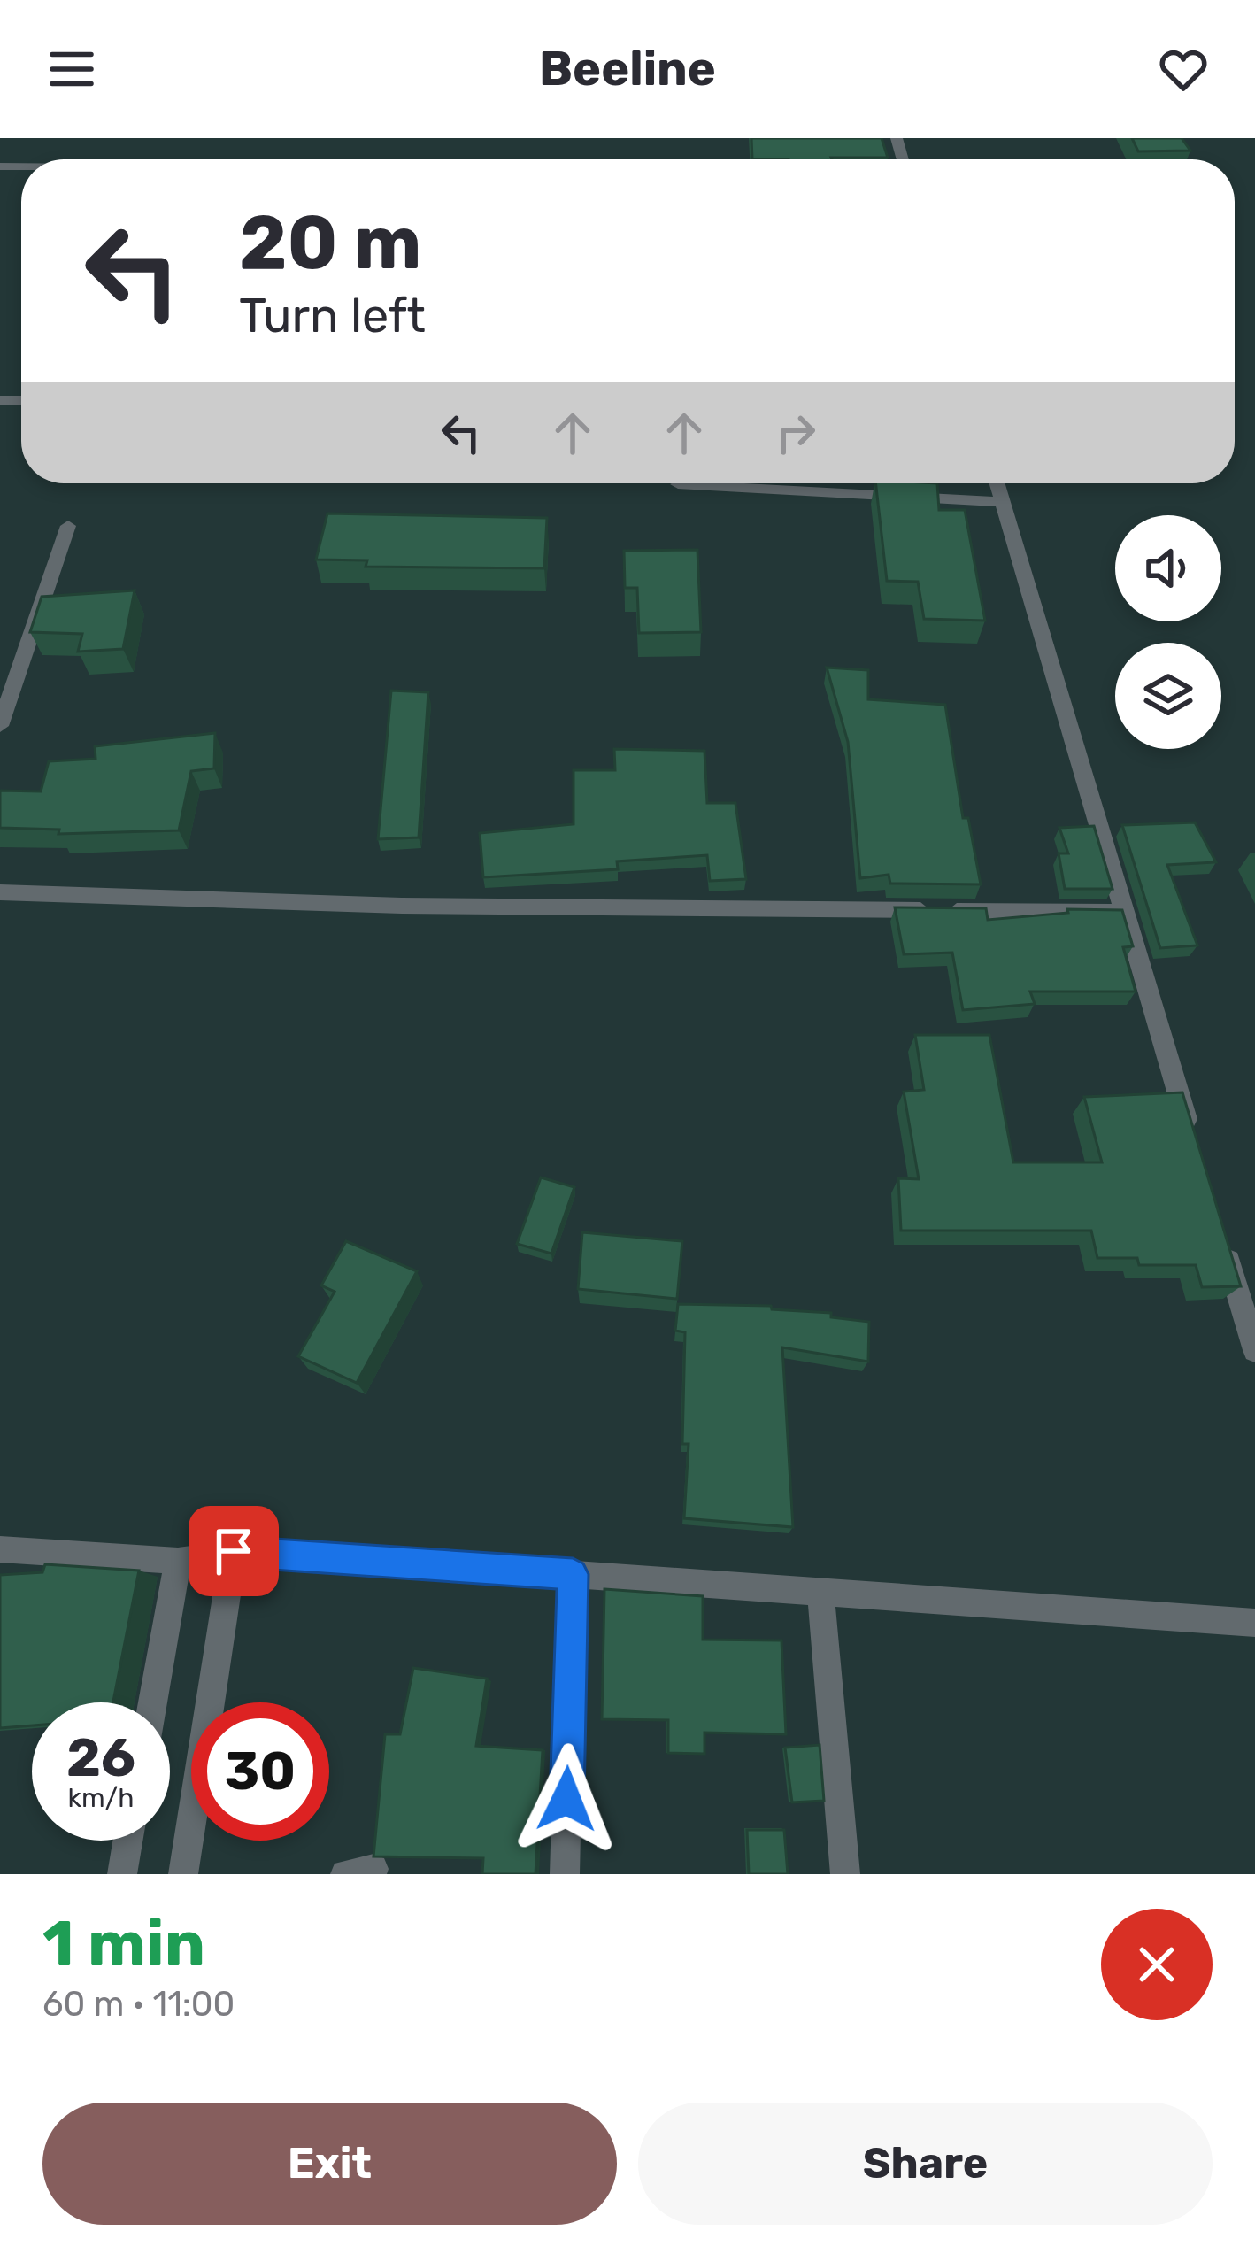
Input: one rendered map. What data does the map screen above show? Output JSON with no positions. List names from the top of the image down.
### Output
{
  "page": {
    "header": "Beeline",
    "turn": ["20 m", "Turn left"],
    "speed": "26 km/h",
    "limit": "30",
    "heading": ["1 min", "60 m · 11:00"],
    "buttons": ["Exit", "Share"]
  }
}
